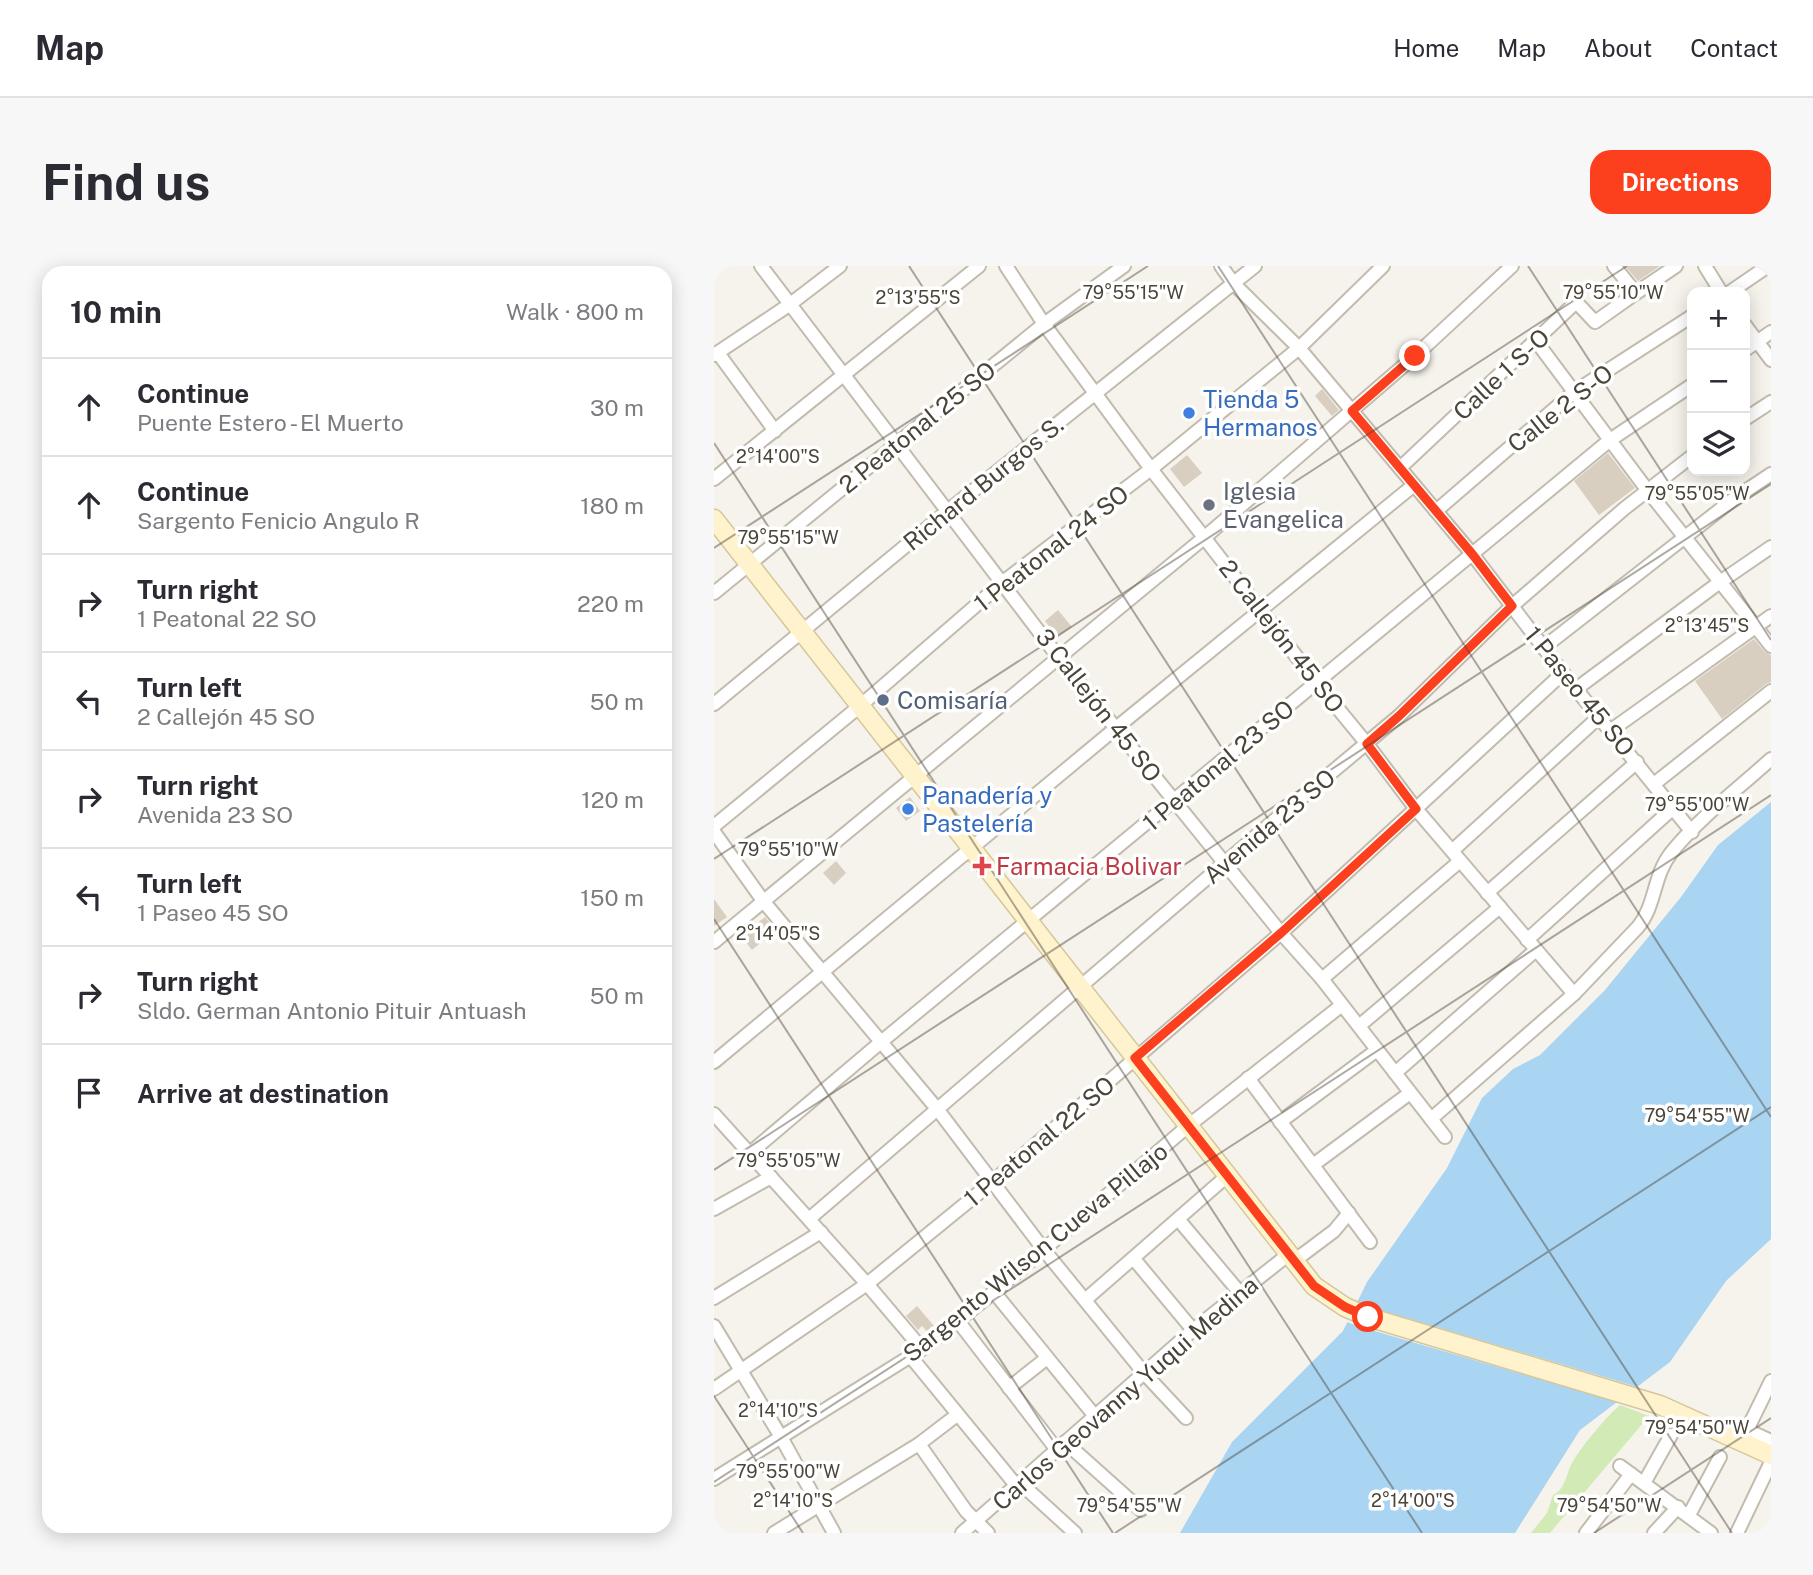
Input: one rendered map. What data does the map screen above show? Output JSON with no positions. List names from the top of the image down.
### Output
{
  "streets": {
    "street": [
      "Calle 1 S-O",
      "Calle 2 S-O",
      "2 Peatonal 25 SO",
      "Richard Burgos S.",
      "1 Peatonal 24 SO",
      "2 Callejón 45 SO",
      "1 Paseo 45 SO",
      "3 Callejón 45 SO",
      "1 Peatonal 23 SO",
      "Avenida 23 SO",
      "1 Peatonal 22 SO",
      "Sargento Wilson Cueva Pillajo",
      "Carlos Geovanny Yuqui Medina"
    ]
  },
  "crossings": [
    ["Calle 1 S-O", "1 Paseo 45 SO"],
    ["Calle 2 S-O", "1 Paseo 45 SO"],
    ["2 Peatonal 25 SO", "2 Callejón 45 SO"],
    ["2 Peatonal 25 SO", "3 Callejón 45 SO"],
    ["Richard Burgos S.", "2 Callejón 45 SO"],
    ["Richard Burgos S.", "1 Paseo 45 SO"],
    ["Richard Burgos S.", "3 Callejón 45 SO"],
    ["1 Peatonal 24 SO", "2 Callejón 45 SO"],
    ["1 Peatonal 24 SO", "1 Paseo 45 SO"],
    ["1 Peatonal 24 SO", "3 Callejón 45 SO"],
    ["2 Callejón 45 SO", "1 Peatonal 23 SO"],
    ["2 Callejón 45 SO", "Avenida 23 SO"],
    ["2 Callejón 45 SO", "1 Peatonal 22 SO"],
    ["1 Paseo 45 SO", "1 Peatonal 23 SO"],
    ["1 Paseo 45 SO", "Avenida 23 SO"],
    ["1 Paseo 45 SO", "1 Peatonal 22 SO"],
    ["3 Callejón 45 SO", "1 Peatonal 23 SO"],
    ["3 Callejón 45 SO", "Avenida 23 SO"],
    ["3 Callejón 45 SO", "1 Peatonal 22 SO"],
    ["3 Callejón 45 SO", "Sargento Wilson Cueva Pillajo"]
  ],
  "places": {
    "other": [
      "Tienda 5 Hermanos",
      "Iglesia Evangelica",
      "Comisaría",
      "Panadería y Pastelería"
    ],
    "health": ["Farmacia Bolivar"]
  },
  "page": {
    "header": "Map",
    "nav": [
      "Home",
      "Map",
      "About",
      "Contact"
    ],
    "buttons": "Directions",
    "title": "Find us",
    "heading": ["10 min", "Walk · 800 m"],
    "map_buttons": ["+", "−"],
    "list": [
      ["Continue", "Puente Estero - El Muerto", "30 m"],
      ["Continue", "Sargento Fenicio Angulo R", "180 m"],
      ["Turn right", "1 Peatonal 22 SO", "220 m"],
      ["Turn left", "2 Callejón 45 SO", "50 m"],
      ["Turn right", "Avenida 23 SO", "120 m"],
      ["Turn left", "1 Paseo 45 SO", "150 m"],
      ["Turn right", "Sldo. German Antonio Pituir Antuash", "50 m"],
      "Arrive at destination"
    ]
  },
  "coordinates": [
    "79°55'15\"W",
    "79°55'10\"W",
    "2°13'55\"S",
    "2°14'00\"S",
    "79°55'05\"W",
    "2°13'45\"S",
    "79°55'00\"W",
    "2°14'05\"S",
    "79°54'55\"W",
    "2°14'10\"S",
    "79°54'50\"W"
  ]
}
